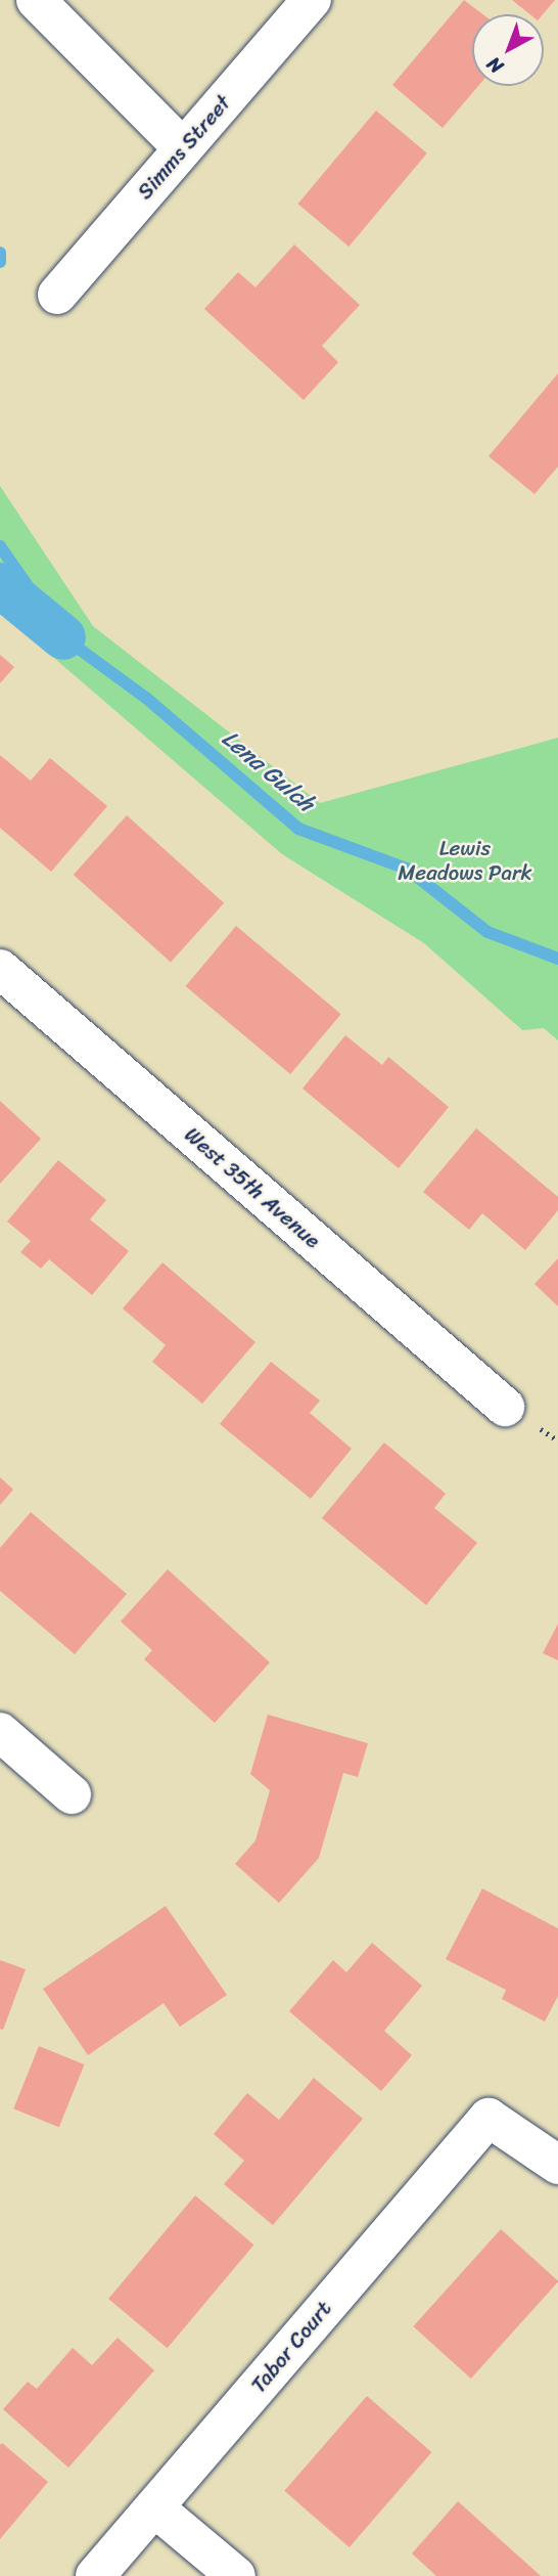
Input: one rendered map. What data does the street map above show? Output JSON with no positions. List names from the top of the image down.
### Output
{
  "streets": {
    "street": ["Simms Street", "West 35th Avenue", "Tabor Court"]
  },
  "water": ["Lena Gulch"],
  "parks": ["Lewis Meadows Park"],
  "north": "bottom left"
}
